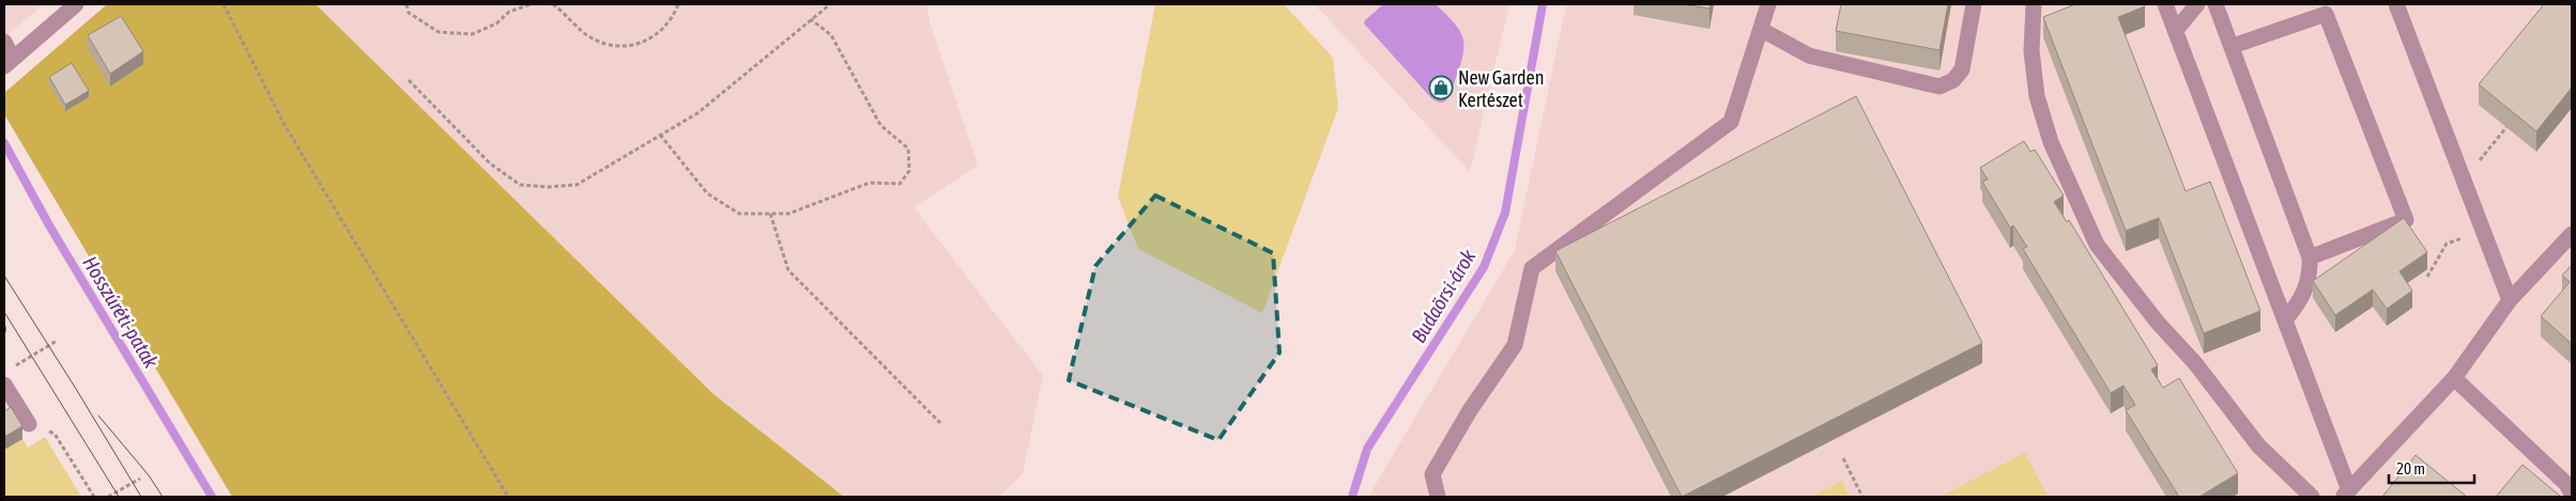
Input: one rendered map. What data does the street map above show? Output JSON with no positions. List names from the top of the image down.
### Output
{
  "water": ["Budaörsi-árok", "Hosszúréti-patak"],
  "places": {
    "shop": ["New Garden Kertészet"]
  },
  "scale_bar": "20 m"
}
